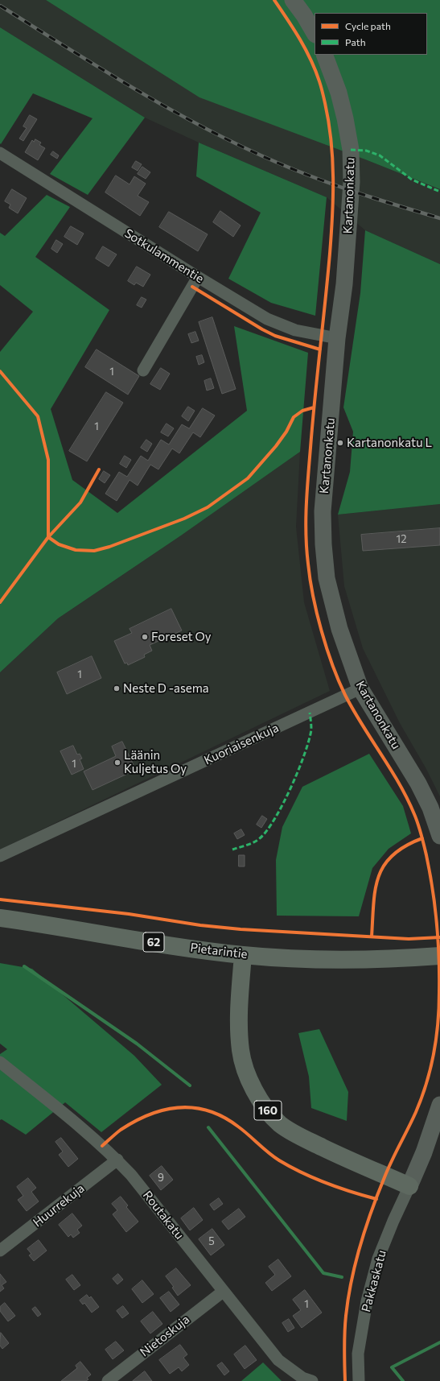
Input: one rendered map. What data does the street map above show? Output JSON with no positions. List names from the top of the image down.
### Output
{
  "streets": {
    "main road": [
      "Kartanonkatu",
      "62",
      "Pietarintie",
      "160"
    ],
    "street": [
      "Sotkulammentie",
      "Kuoriaisenkuja",
      "Huurrekuja",
      "Routakatu",
      "Pakkaskatu",
      "Nietoskuja"
    ]
  },
  "crossings": [
    ["Kartanonkatu", "Sotkulammentie"],
    ["Kartanonkatu", "Kuoriaisenkuja"],
    ["Pietarintie", "160"],
    ["160", "Pakkaskatu"],
    ["Huurrekuja", "Routakatu"],
    ["Routakatu", "Nietoskuja"]
  ],
  "places": [
    "Kartanonkatu L",
    "Foreset Oy",
    "Neste D -asema",
    "Läänin Kuljetus Oy"
  ],
  "house_numbers": [
    "1",
    "1",
    "12",
    "1",
    "1",
    "9",
    "5",
    "1"
  ],
  "legend": ["Cycle path", "Path"]
}
